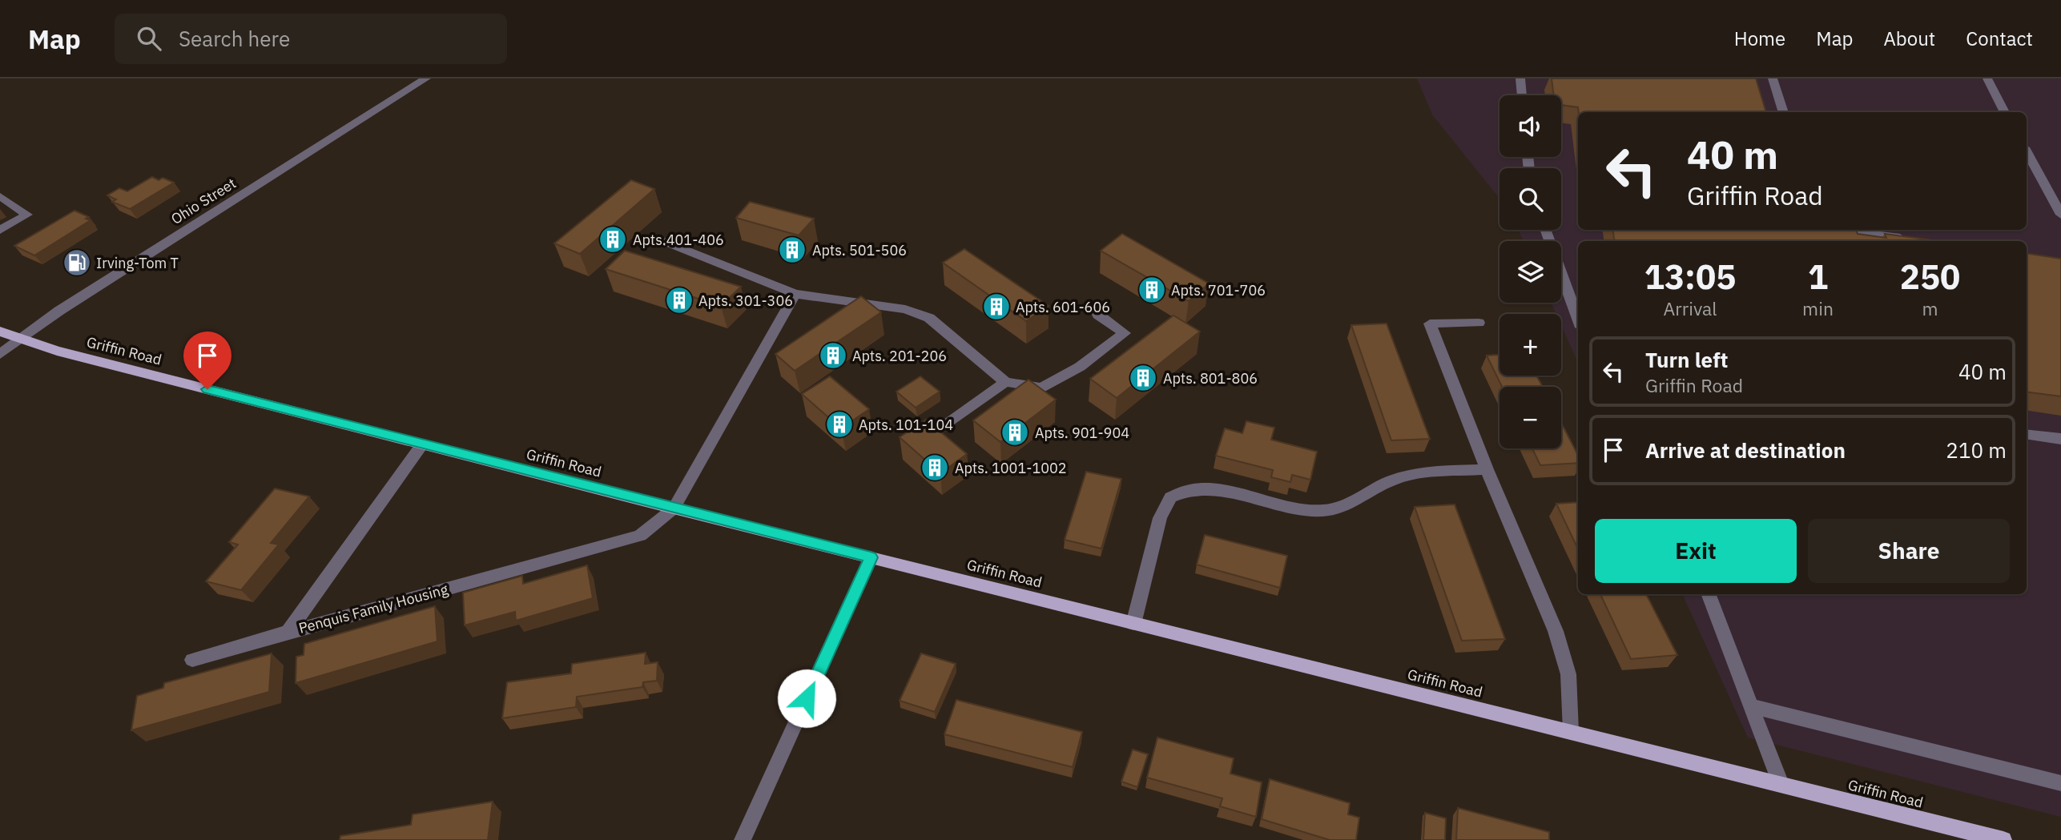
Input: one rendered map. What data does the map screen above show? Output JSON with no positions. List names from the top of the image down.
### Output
{
  "streets": {
    "main road": ["Griffin Road"],
    "street": ["Ohio Street", "Penquis Family Housing"]
  },
  "crossings": [
    ["Ohio Street", "Griffin Road"],
    ["Griffin Road", "Penquis Family Housing"]
  ],
  "places": {
    "building": [
      "Apts.401-406",
      "Apts. 501-506",
      "Apts. 701-706",
      "Apts. 301-306",
      "Apts. 601-606",
      "Apts. 201-206",
      "Apts. 801-806",
      "Apts. 101-104",
      "Apts. 901-904",
      "Apts. 1001-1002"
    ],
    "fuel station": ["Irving-Tom T"]
  },
  "page": {
    "header": "Map",
    "search": "Search here",
    "nav": [
      "Home",
      "Map",
      "About",
      "Contact"
    ],
    "map_buttons": ["+", "−"],
    "turn": ["40 m", "Griffin Road"],
    "eta": [
      "13:05",
      "Arrival",
      "1",
      "min",
      "250",
      "m"
    ],
    "list": [
      {
        "name": "Turn left",
        "note": "Griffin Road",
        "value": "40 m"
      },
      {
        "name": "Arrive at destination",
        "value": "210 m"
      }
    ],
    "buttons": ["Exit", "Share"]
  }
}
